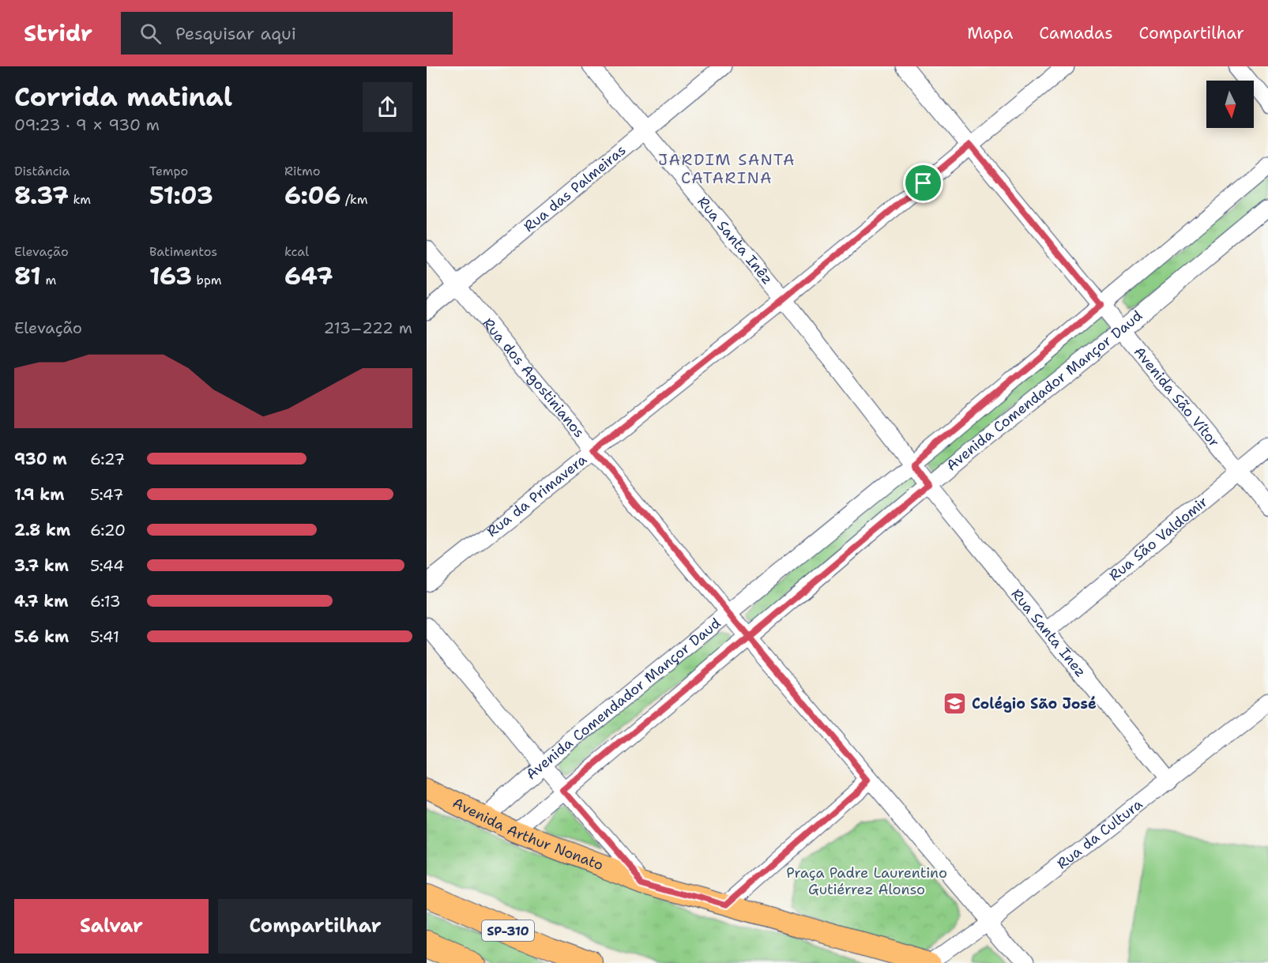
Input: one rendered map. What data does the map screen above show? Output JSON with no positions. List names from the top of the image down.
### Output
{
  "streets": {
    "highway": ["SP-310"],
    "main road": ["Avenida Arthur Nonato"],
    "street": [
      "Rua das Palmeiras",
      "Rua Santa Inêz",
      "Rua dos Agostinianos",
      "Avenida Comendador Mançor Daud",
      "Avenida São Vítor",
      "Rua da Primavera",
      "Rua São Valdomir",
      "Rua Santa Inez",
      "Rua da Cultura"
    ]
  },
  "crossings": [
    ["Rua das Palmeiras", "Rua Santa Inêz"],
    ["Rua das Palmeiras", "Rua dos Agostinianos"],
    ["Rua Santa Inêz", "Avenida Comendador Mançor Daud"],
    ["Rua Santa Inêz", "Rua da Primavera"],
    ["Rua Santa Inêz", "Rua Santa Inez"],
    ["Rua dos Agostinianos", "Avenida Comendador Mançor Daud"],
    ["Rua dos Agostinianos", "Rua da Primavera"],
    ["Rua dos Agostinianos", "Rua da Cultura"],
    ["Avenida Comendador Mançor Daud", "Avenida São Vítor"],
    ["Avenida Comendador Mançor Daud", "Rua Santa Inez"],
    ["Avenida Comendador Mançor Daud", "Avenida Arthur Nonato"],
    ["Avenida São Vítor", "Rua da Primavera"],
    ["Avenida São Vítor", "Rua São Valdomir"],
    ["Rua São Valdomir", "Rua Santa Inez"],
    ["Rua Santa Inez", "Rua da Cultura"],
    ["Avenida Arthur Nonato", "Rua da Cultura"]
  ],
  "districts": ["JARDIM SANTA CATARINA"],
  "parks": ["Praça Padre Laurentino Gutiérrez Alonso"],
  "places": {
    "school or university": ["Colégio São José"]
  },
  "north": "bottom",
  "page": {
    "header": "Stridr",
    "search": "Pesquisar aqui",
    "nav": ["Mapa", "Camadas", "Compartilhar"],
    "heading": ["Corrida matinal", "09:23 · 9 × 930 m"],
    "stats": [
      ["Distância", "8.37 km"],
      ["Tempo", "51:03"],
      ["Ritmo", "6:06 /km"],
      ["Elevação", "81 m"],
      ["Batimentos", "163 bpm"],
      ["kcal", "647"]
    ],
    "chart": ["Elevação", "213–222 m"],
    "list": [
      {
        "name": "930 m",
        "note": "6:27"
      },
      {
        "name": "1.9 km",
        "note": "5:47"
      },
      {
        "name": "2.8 km",
        "note": "6:20"
      },
      {
        "name": "3.7 km",
        "note": "5:44"
      },
      {
        "name": "4.7 km",
        "note": "6:13"
      },
      {
        "name": "5.6 km",
        "note": "5:41"
      }
    ],
    "buttons": ["Salvar", "Compartilhar"]
  }
}
